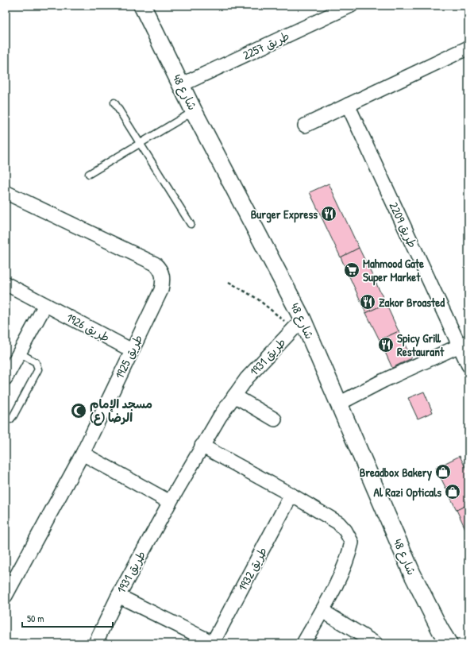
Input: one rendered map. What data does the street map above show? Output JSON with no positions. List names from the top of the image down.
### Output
{
  "streets": {
    "street": [
      "طريق 2257",
      "شارع 48",
      "طريق 2209",
      "طريق 1926",
      "طريق 1925",
      "طريق 1931",
      "طريق 1932"
    ]
  },
  "crossings": [
    ["طريق 2257", "شارع 48"],
    ["شارع 48", "طريق 1931"],
    ["طريق 1926", "طريق 1925"],
    ["طريق 1931", "طريق 1932"]
  ],
  "places": {
    "restaurant": ["Burger Express", "Zakor Broasted", "Spicy Grill Restaurant"],
    "supermarket": ["Mahmood Gate Super Market"],
    "mosque": ["مسجد الإمام الرضا (ع)"],
    "shop": ["Breadbox Bakery", "Al Razi Opticals"]
  },
  "scale_bar": "50 m"
}
